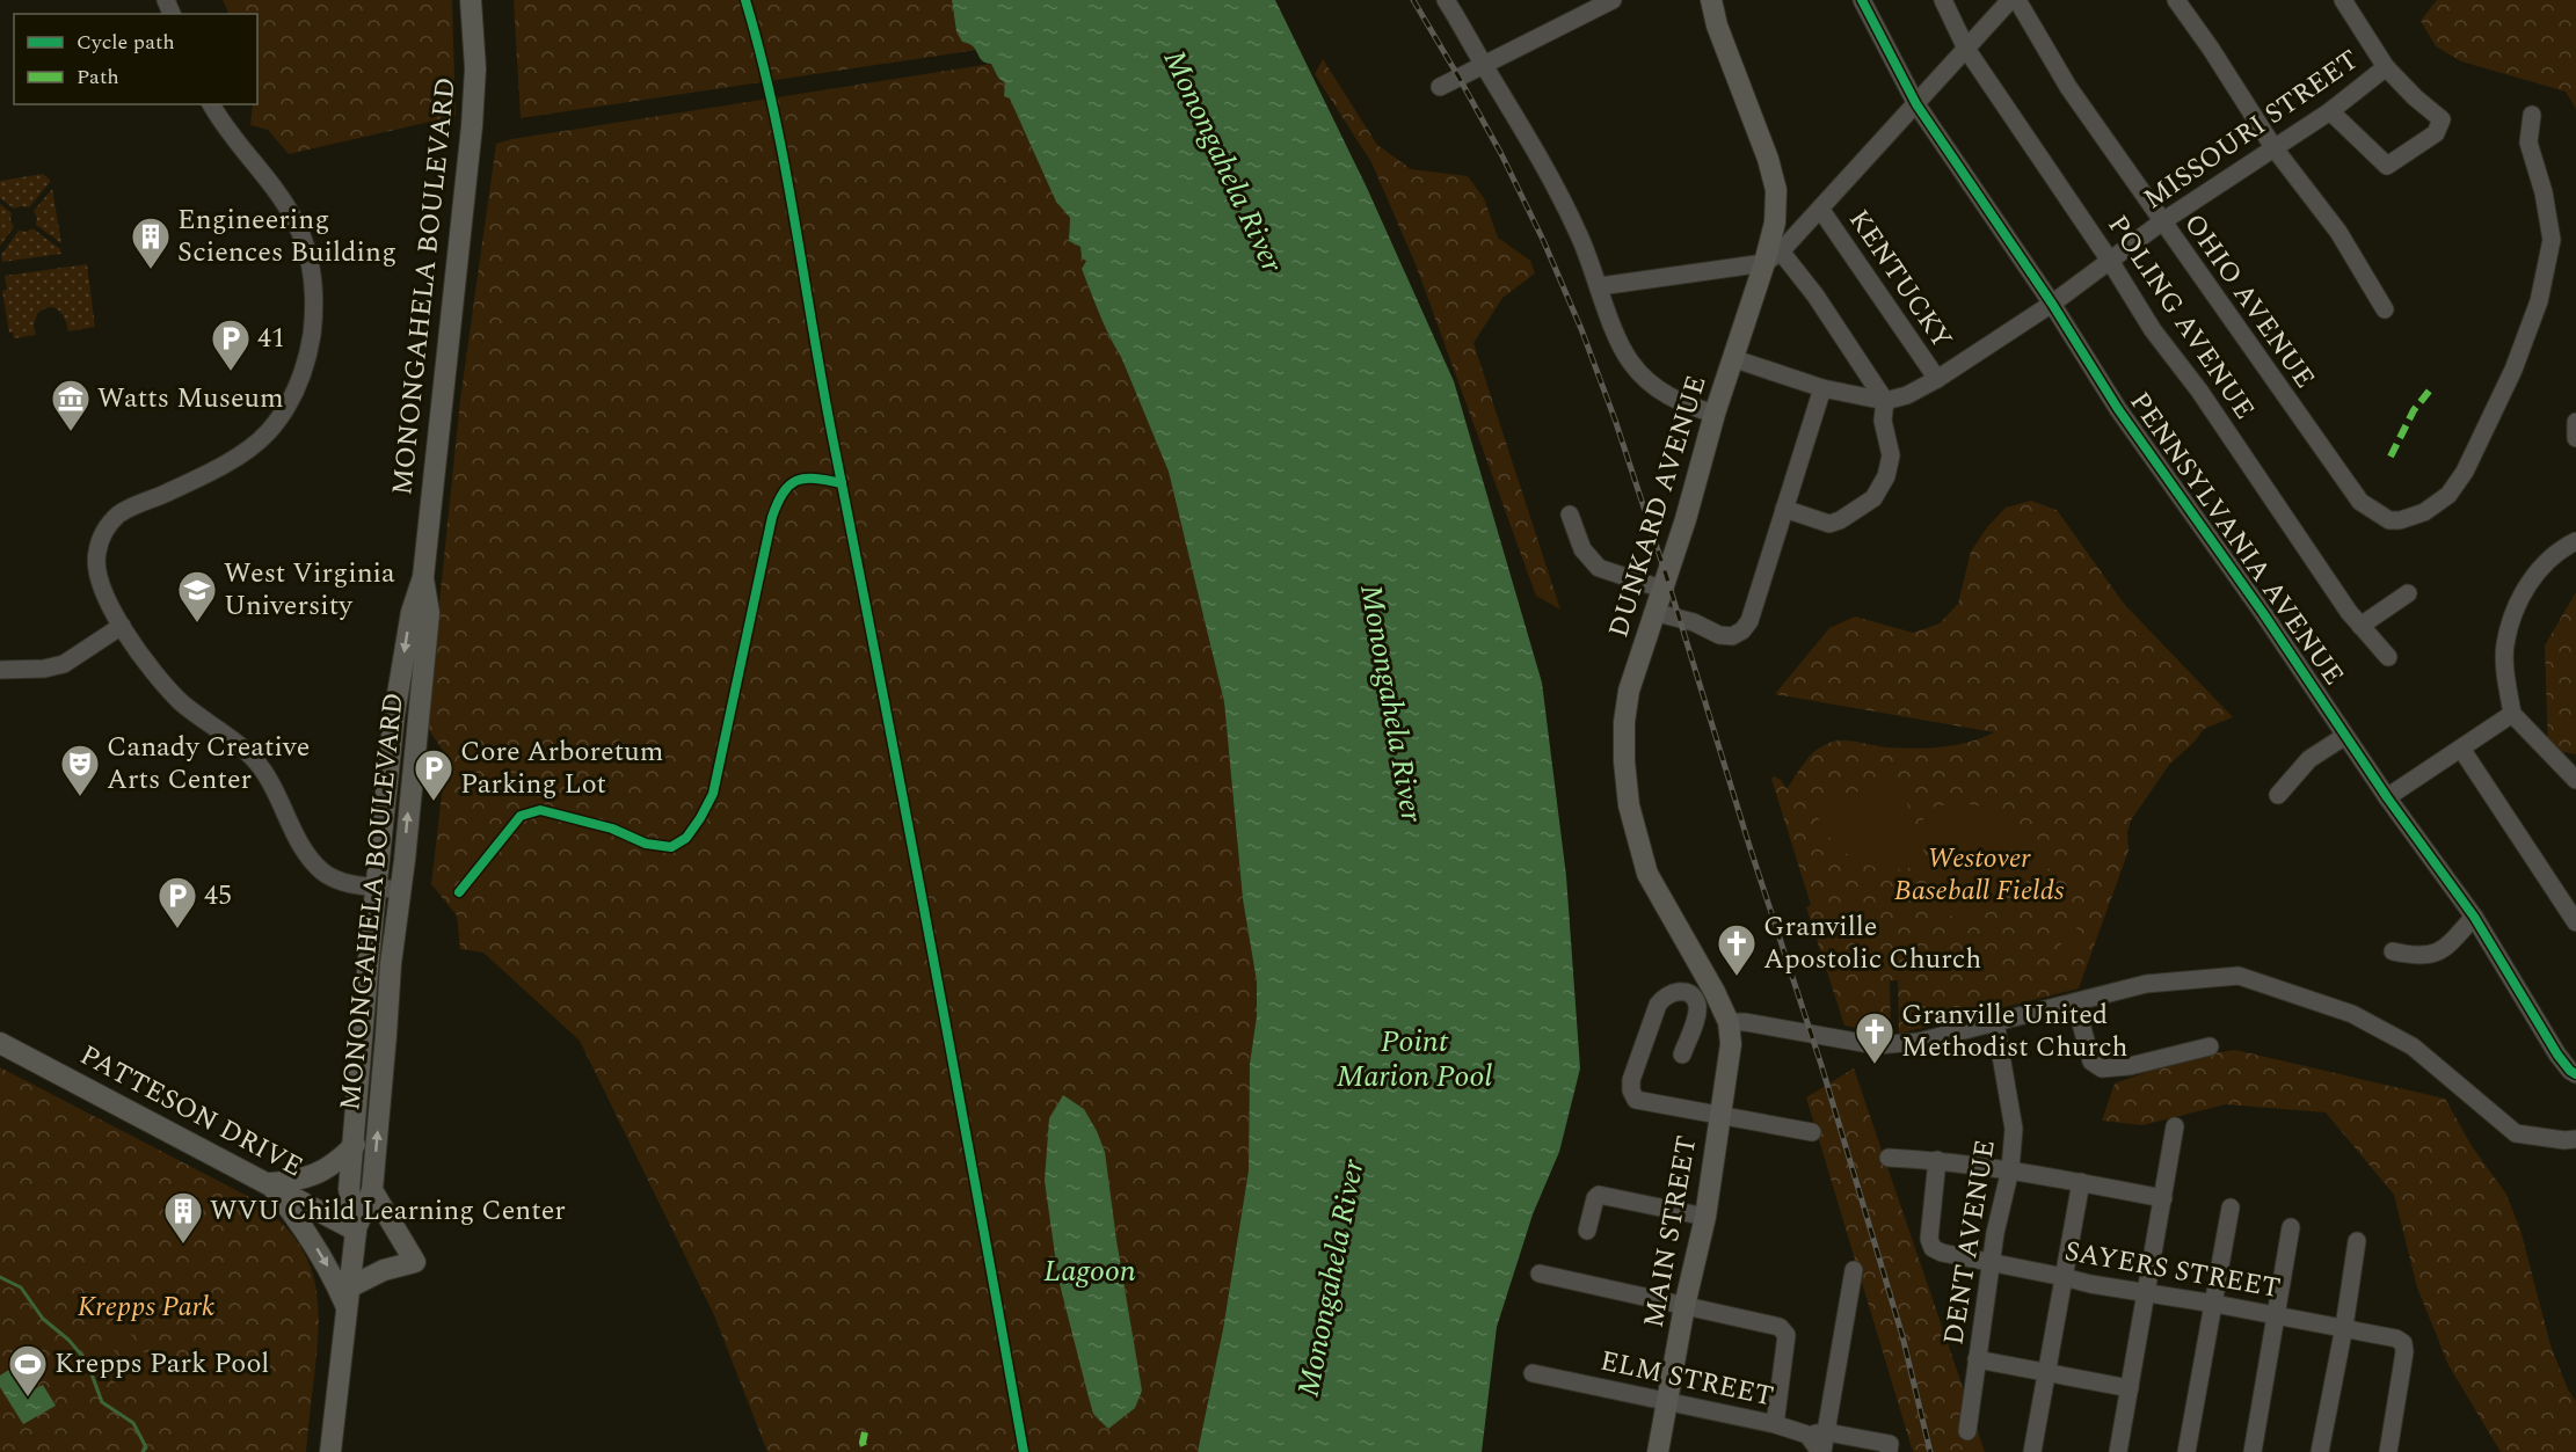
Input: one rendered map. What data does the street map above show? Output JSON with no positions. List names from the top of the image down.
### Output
{
  "streets": {
    "main road": [
      "MONONGAHELA BOULEVARD",
      "DUNKARD AVENUE",
      "PATTESON DRIVE",
      "MAIN STREET"
    ],
    "street": [
      "MISSOURI STREET",
      "KENTUCKY",
      "OHIO AVENUE",
      "POLING AVENUE",
      "PENNSYLVANIA AVENUE",
      "DENT AVENUE",
      "SAYERS STREET",
      "ELM STREET"
    ]
  },
  "crossings": [
    ["MISSOURI STREET", "KENTUCKY"],
    ["MISSOURI STREET", "OHIO AVENUE"],
    ["MISSOURI STREET", "POLING AVENUE"],
    ["MISSOURI STREET", "PENNSYLVANIA AVENUE"],
    ["MONONGAHELA BOULEVARD", "PATTESON DRIVE"],
    ["DUNKARD AVENUE", "MAIN STREET"],
    ["MAIN STREET", "ELM STREET"],
    ["DENT AVENUE", "SAYERS STREET"]
  ],
  "water": ["Monongahela River", "Point Marion Pool", "Lagoon"],
  "parks": ["Westover Baseball Fields", "Krepps Park"],
  "places": {
    "building": ["Engineering Sciences Building", "WVU Child Learning Center"],
    "parking": ["41", "Core Arboretum Parking Lot", "45"],
    "museum": ["Watts Museum"],
    "school or university": ["West Virginia University"],
    "theatre": ["Canady Creative Arts Center"],
    "church": ["Granville Apostolic Church", "Granville United Methodist Church"],
    "sports": ["Krepps Park Pool"]
  },
  "legend": ["Cycle path", "Path"]
}
